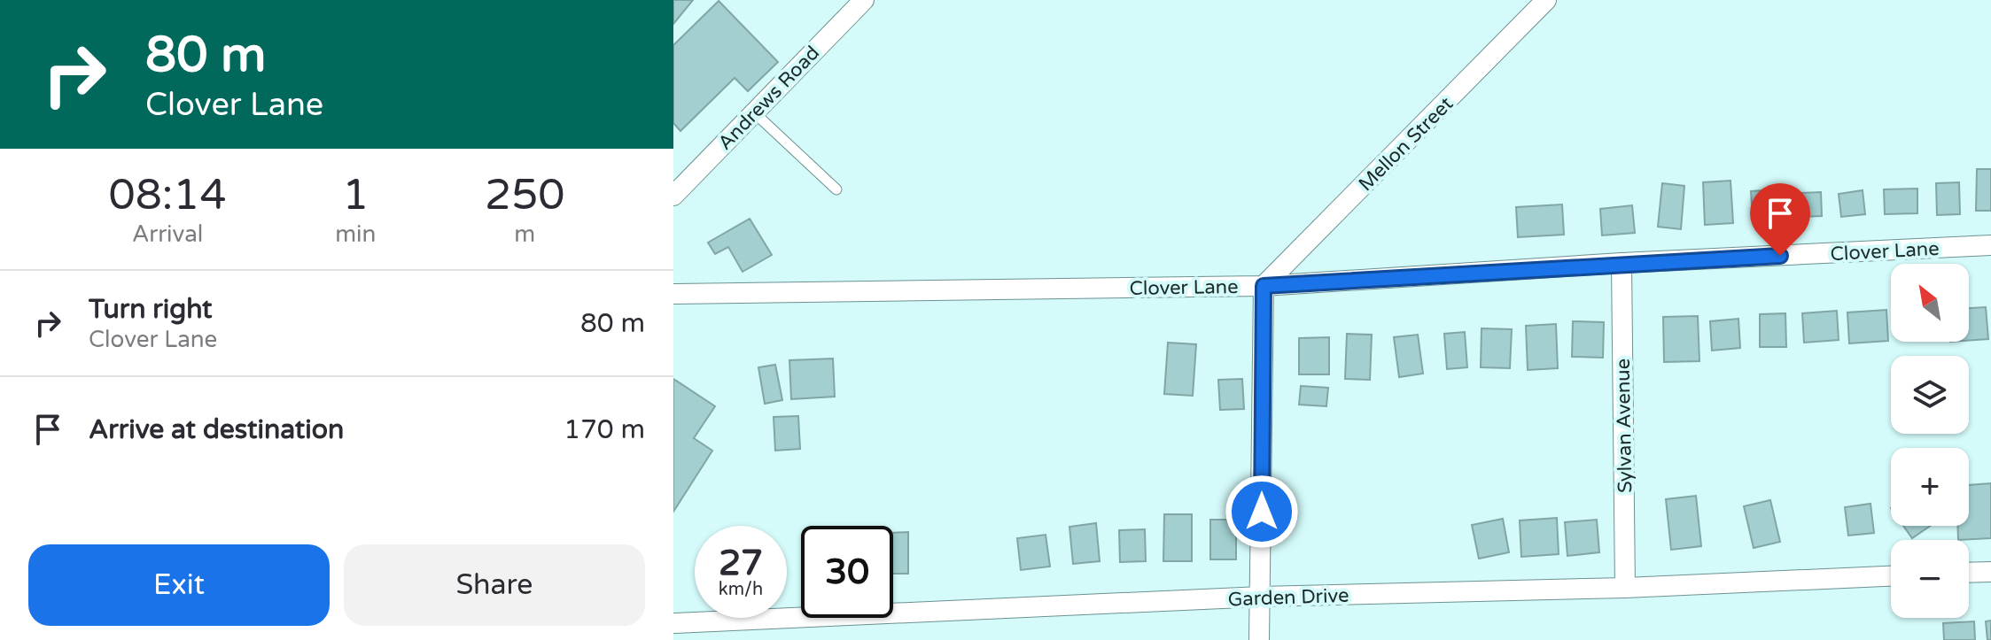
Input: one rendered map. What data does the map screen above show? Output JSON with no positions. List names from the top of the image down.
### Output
{
  "streets": {
    "street": [
      "Andrews Road",
      "Mellon Street",
      "Clover Lane",
      "Sylvan Avenue",
      "Garden Drive"
    ]
  },
  "crossings": [
    ["Mellon Street", "Clover Lane"],
    ["Clover Lane", "Sylvan Avenue"],
    ["Sylvan Avenue", "Garden Drive"]
  ],
  "north": "top left",
  "page": {
    "turn": ["80 m", "Clover Lane"],
    "eta": [
      "08:14",
      "Arrival",
      "1",
      "min",
      "250",
      "m"
    ],
    "map_buttons": ["+", "−"],
    "list": [
      {
        "name": "Turn right",
        "note": "Clover Lane",
        "value": "80 m"
      },
      {
        "name": "Arrive at destination",
        "value": "170 m"
      }
    ],
    "speed": "27 km/h",
    "limit": "30",
    "buttons": ["Exit", "Share"]
  }
}
